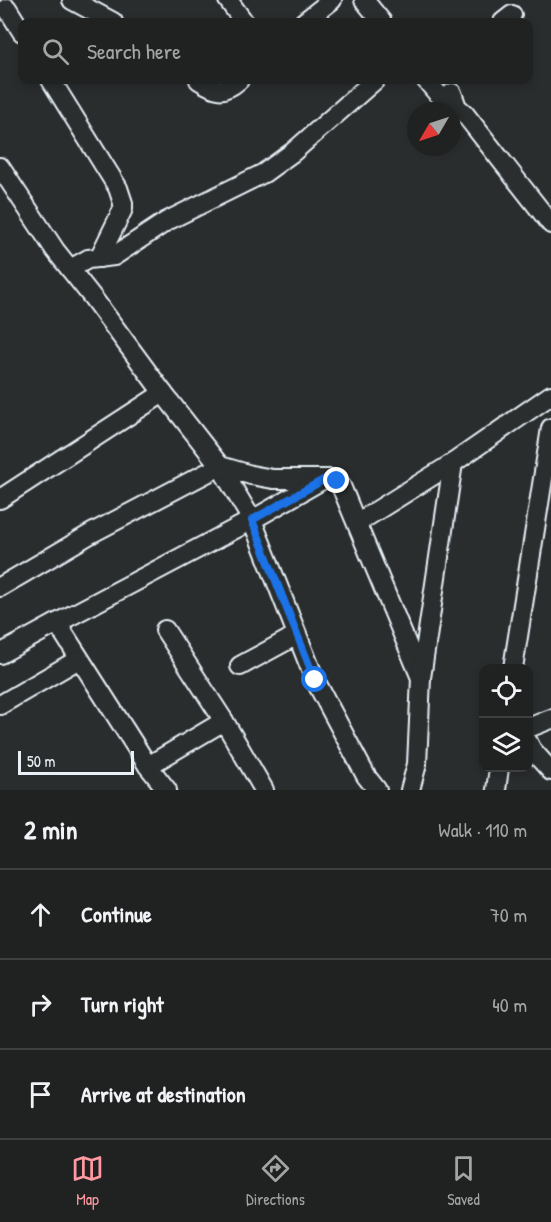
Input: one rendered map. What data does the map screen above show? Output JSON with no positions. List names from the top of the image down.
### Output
{
  "scale_bar": "50 m",
  "north": "bottom left",
  "page": {
    "search": "Search here",
    "scale": "50 m",
    "heading": ["2 min", "Walk · 110 m"],
    "list": [
      ["Continue", "70 m"],
      ["Turn right", "40 m"],
      "Arrive at destination"
    ],
    "nav": ["Map", "Directions", "Saved"]
  }
}
